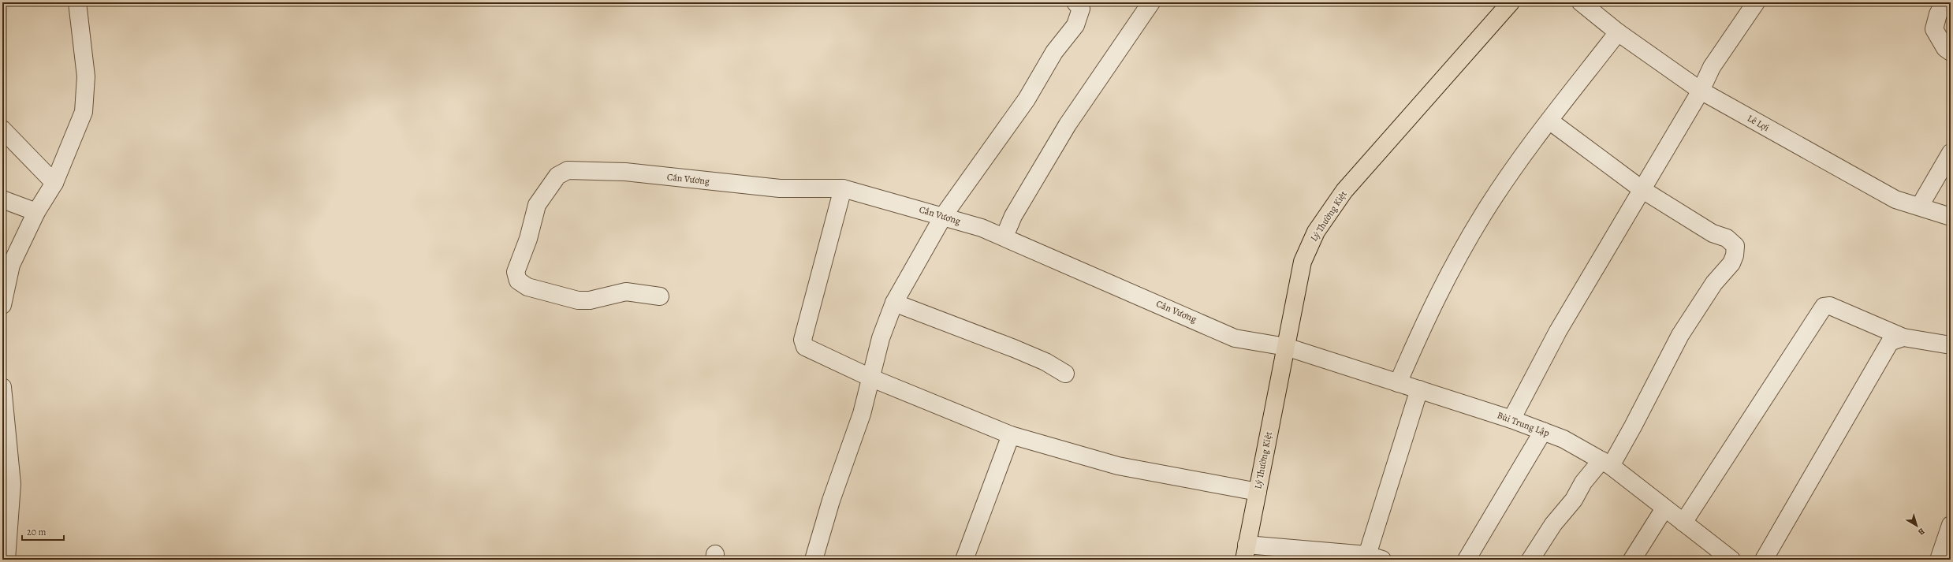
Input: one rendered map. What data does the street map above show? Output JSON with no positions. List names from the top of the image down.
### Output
{
  "streets": {
    "main road": ["Lý Thường Kiệt"],
    "street": ["Lê Lợi", "Cần Vương", "Bùi Trung Lập"]
  },
  "crossings": [
    ["Cần Vương", "Lý Thường Kiệt"],
    ["Cần Vương", "Bùi Trung Lập"],
    ["Lý Thường Kiệt", "Bùi Trung Lập"]
  ],
  "scale_bar": "20 m",
  "north": "bottom right"
}
